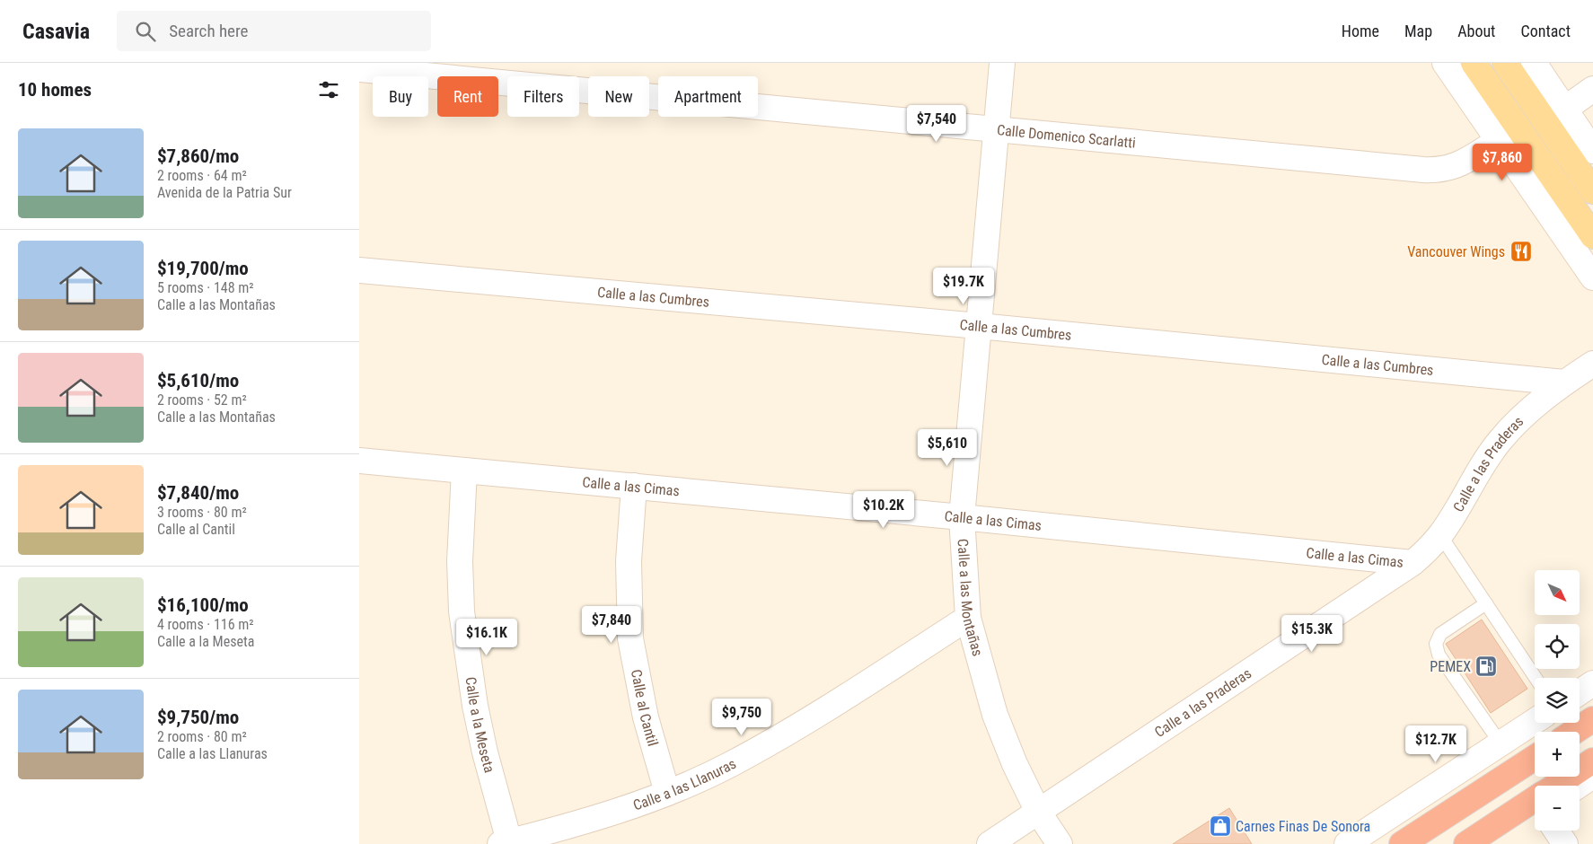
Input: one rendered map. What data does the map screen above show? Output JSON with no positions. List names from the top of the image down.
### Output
{
  "streets": {
    "street": [
      "Calle Domenico Scarlatti",
      "Calle a las Cumbres",
      "Calle a las Praderas",
      "Calle a las Cimas",
      "Calle a las Montañas",
      "Calle al Cantil",
      "Calle a la Meseta",
      "Calle a las Llanuras"
    ]
  },
  "crossings": [
    ["Calle Domenico Scarlatti", "Calle a las Montañas"],
    ["Calle a las Cumbres", "Calle a las Praderas"],
    ["Calle a las Cumbres", "Calle a las Montañas"],
    ["Calle a las Praderas", "Calle a las Cimas"],
    ["Calle a las Praderas", "Calle a las Montañas"],
    ["Calle a las Cimas", "Calle a las Montañas"],
    ["Calle a las Cimas", "Calle al Cantil"],
    ["Calle a las Cimas", "Calle a la Meseta"],
    ["Calle a las Montañas", "Calle a las Llanuras"],
    ["Calle al Cantil", "Calle a las Llanuras"],
    ["Calle a la Meseta", "Calle a las Llanuras"]
  ],
  "places": {
    "restaurant": ["Vancouver Wings"],
    "fuel station": ["PEMEX"],
    "shop": ["Carnes Finas De Sonora"]
  },
  "north": "bottom right",
  "page": {
    "header": "Casavia",
    "search": "Search here",
    "nav": [
      "Home",
      "Map",
      "About",
      "Contact"
    ],
    "heading": "10 homes",
    "chip": [
      "Buy",
      "Rent",
      "Filters",
      "New",
      "Apartment"
    ],
    "price": [
      "$7,540",
      "$7,860",
      "$19.7K",
      "$5,610",
      "$10.2K",
      "$7,840",
      "$15.3K",
      "$16.1K",
      "$9,750",
      "$12.7K"
    ],
    "list": [
      {
        "name": "$7,860/mo",
        "note": "2 rooms · 64 m² · Avenida de la Patria Sur"
      },
      {
        "name": "$19,700/mo",
        "note": "5 rooms · 148 m² · Calle a las Montañas"
      },
      {
        "name": "$5,610/mo",
        "note": "2 rooms · 52 m² · Calle a las Montañas"
      },
      {
        "name": "$7,840/mo",
        "note": "3 rooms · 80 m² · Calle al Cantil"
      },
      {
        "name": "$16,100/mo",
        "note": "4 rooms · 116 m² · Calle a la Meseta"
      },
      {
        "name": "$9,750/mo",
        "note": "2 rooms · 80 m² · Calle a las Llanuras"
      }
    ],
    "map_buttons": ["+", "−"]
  }
}
